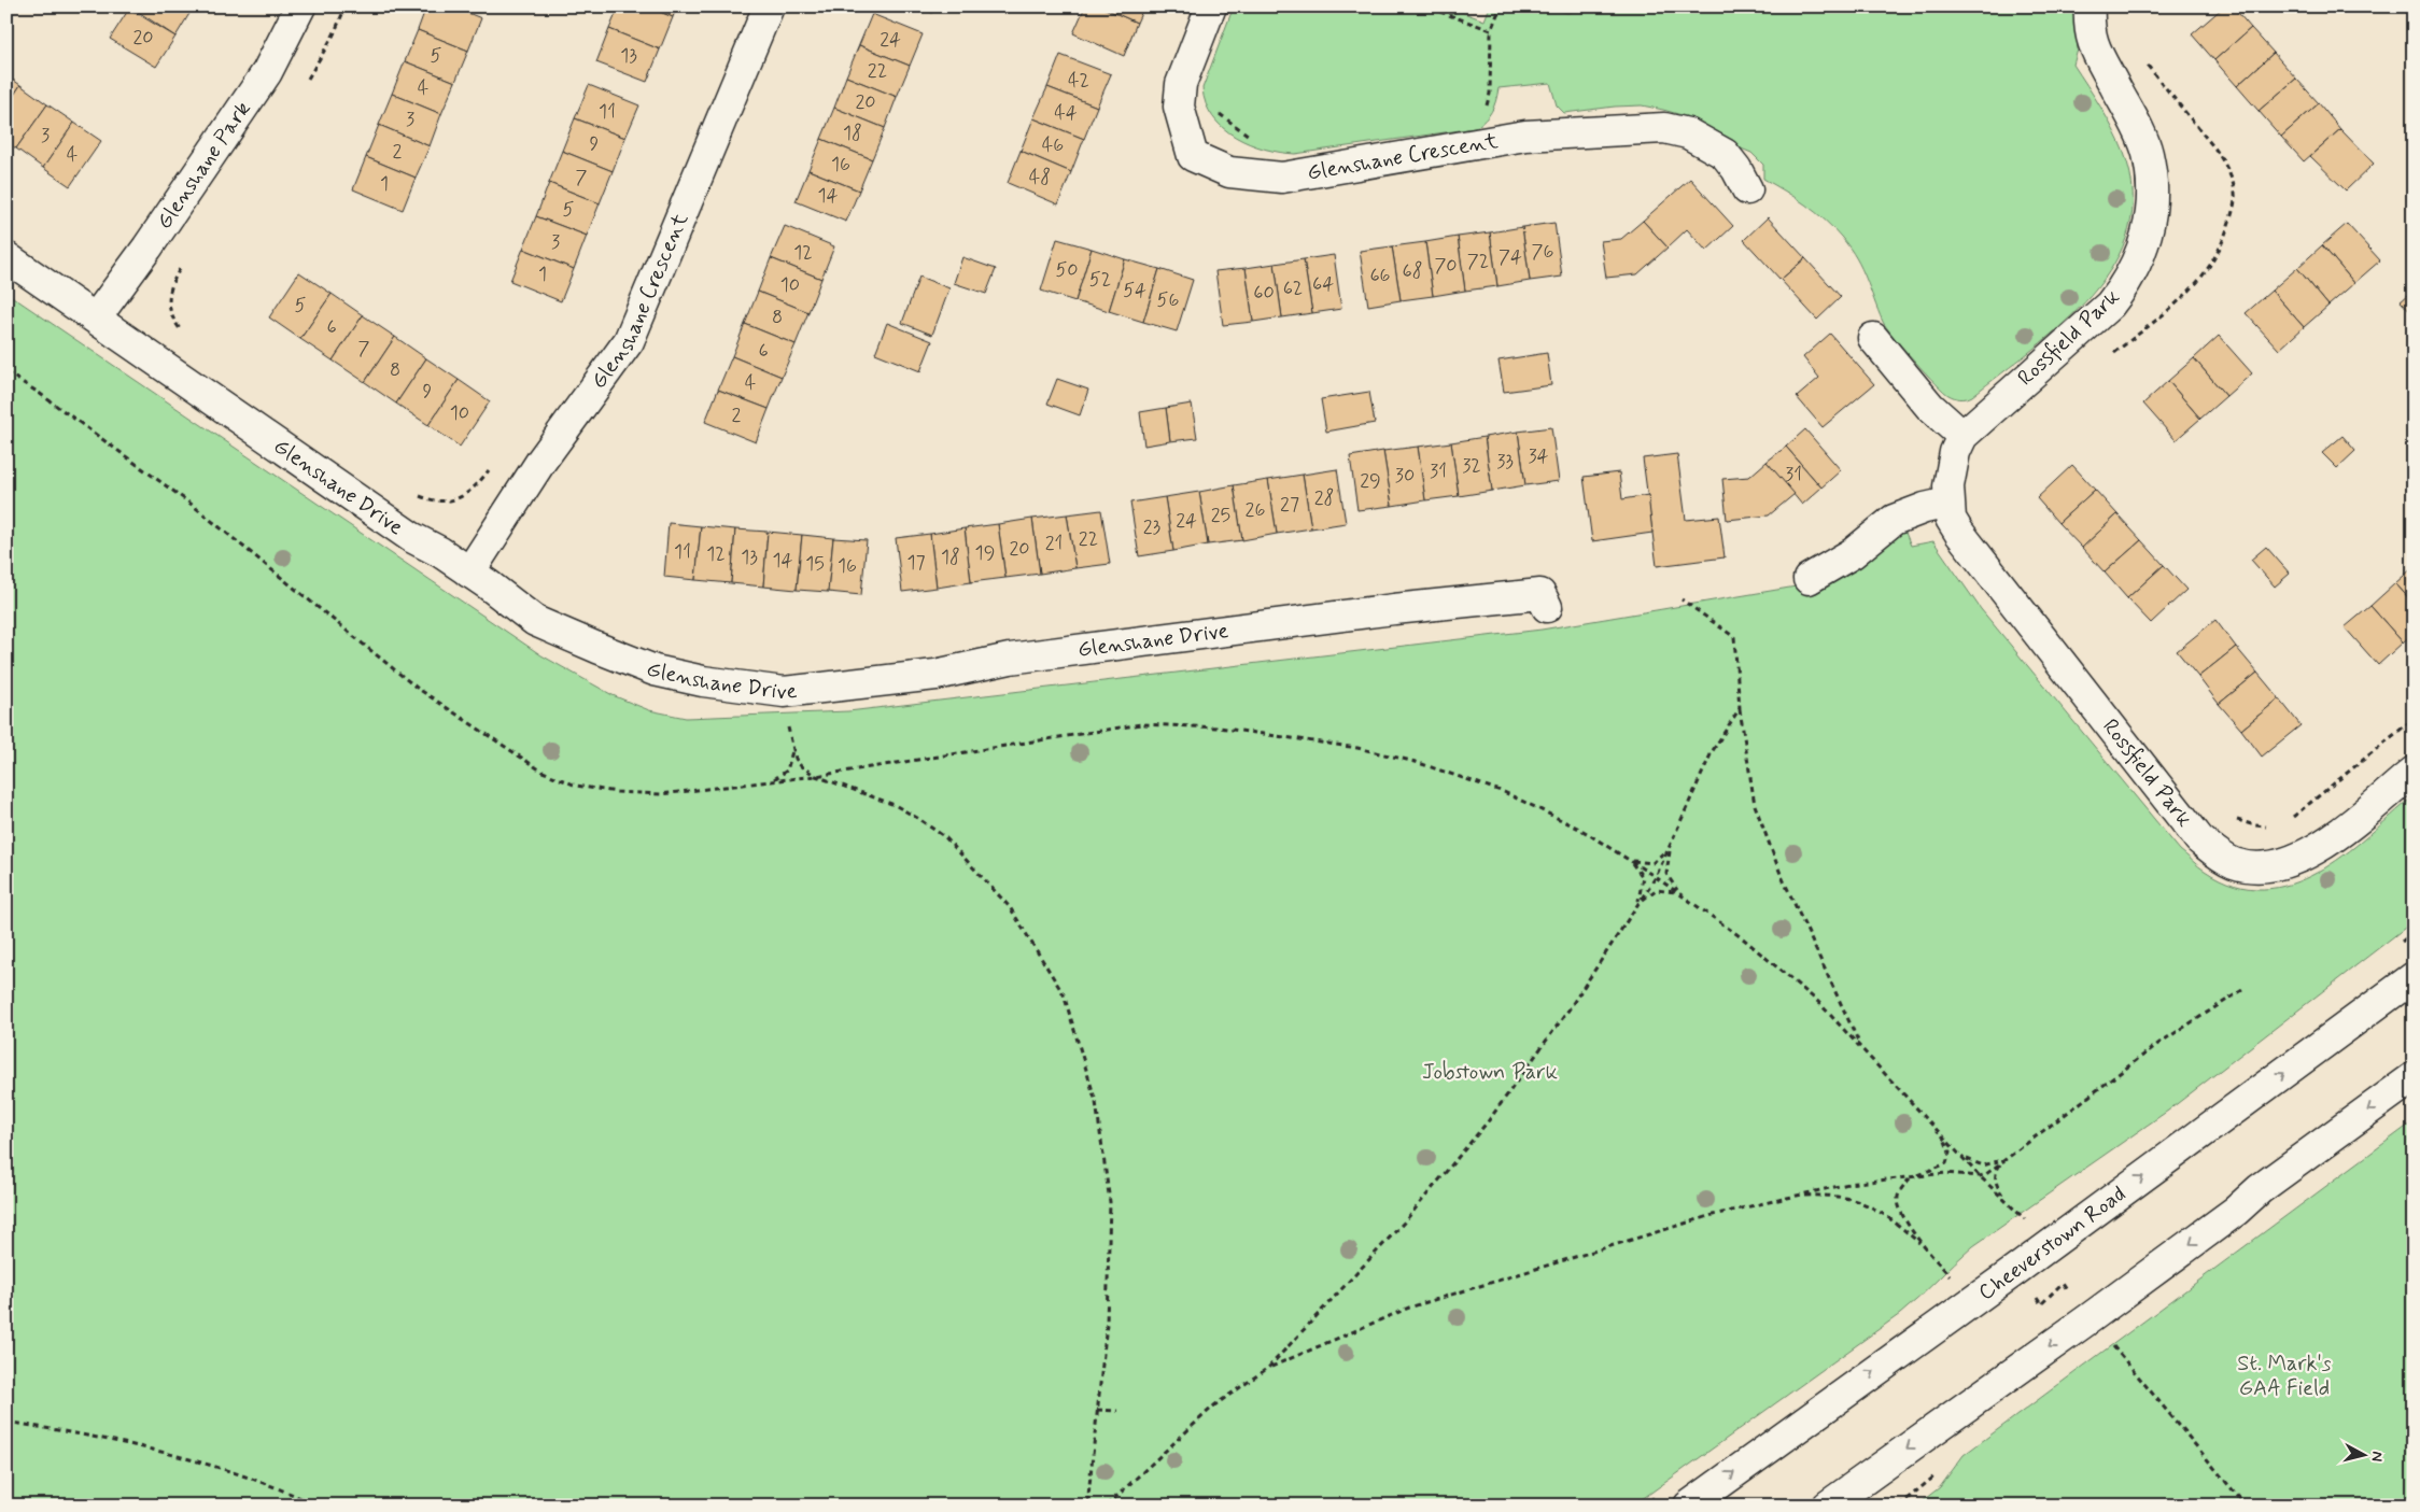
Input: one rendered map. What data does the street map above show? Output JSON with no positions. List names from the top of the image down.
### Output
{
  "streets": {
    "street": [
      "Glenshane Crescent",
      "Glenshane Park",
      "Rossfield Park",
      "Glenshane Drive",
      "Cheeverstown Road"
    ]
  },
  "crossings": [
    ["Glenshane Crescent", "Glenshane Drive"],
    ["Glenshane Park", "Glenshane Drive"]
  ],
  "parks": ["Jobstown Park", "St. Mark's GAA Field"],
  "house_numbers": [
    "20",
    "24",
    "5",
    "13",
    "22",
    "42",
    "4",
    "20",
    "11",
    "44",
    "3",
    "18",
    "3",
    "9",
    "46",
    "2",
    "4",
    "16",
    "7",
    "48",
    "1",
    "14",
    "5",
    "3",
    "76",
    "12",
    "74",
    "72",
    "70",
    "50",
    "68",
    "1",
    "66",
    "52",
    "64",
    "10",
    "62",
    "54",
    "60",
    "56",
    "5",
    "8",
    "6",
    "7",
    "6",
    "8",
    "4",
    "9",
    "10",
    "2",
    "34",
    "33",
    "32",
    "31",
    "31",
    "30",
    "29",
    "28",
    "27",
    "26",
    "25",
    "24",
    "23",
    "22",
    "21",
    "20",
    "11",
    "19",
    "12",
    "13",
    "18",
    "14",
    "17",
    "15",
    "16"
  ],
  "north": "right"
}
